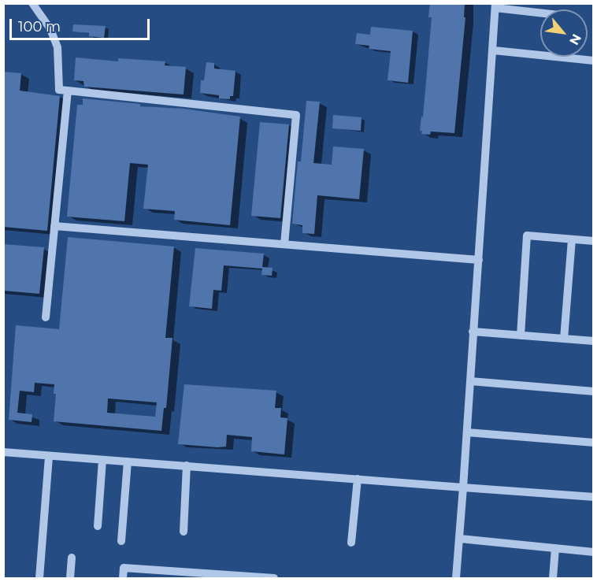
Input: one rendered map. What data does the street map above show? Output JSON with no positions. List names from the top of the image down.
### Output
{
  "scale_bar": "100 m",
  "north": "bottom right"
}
